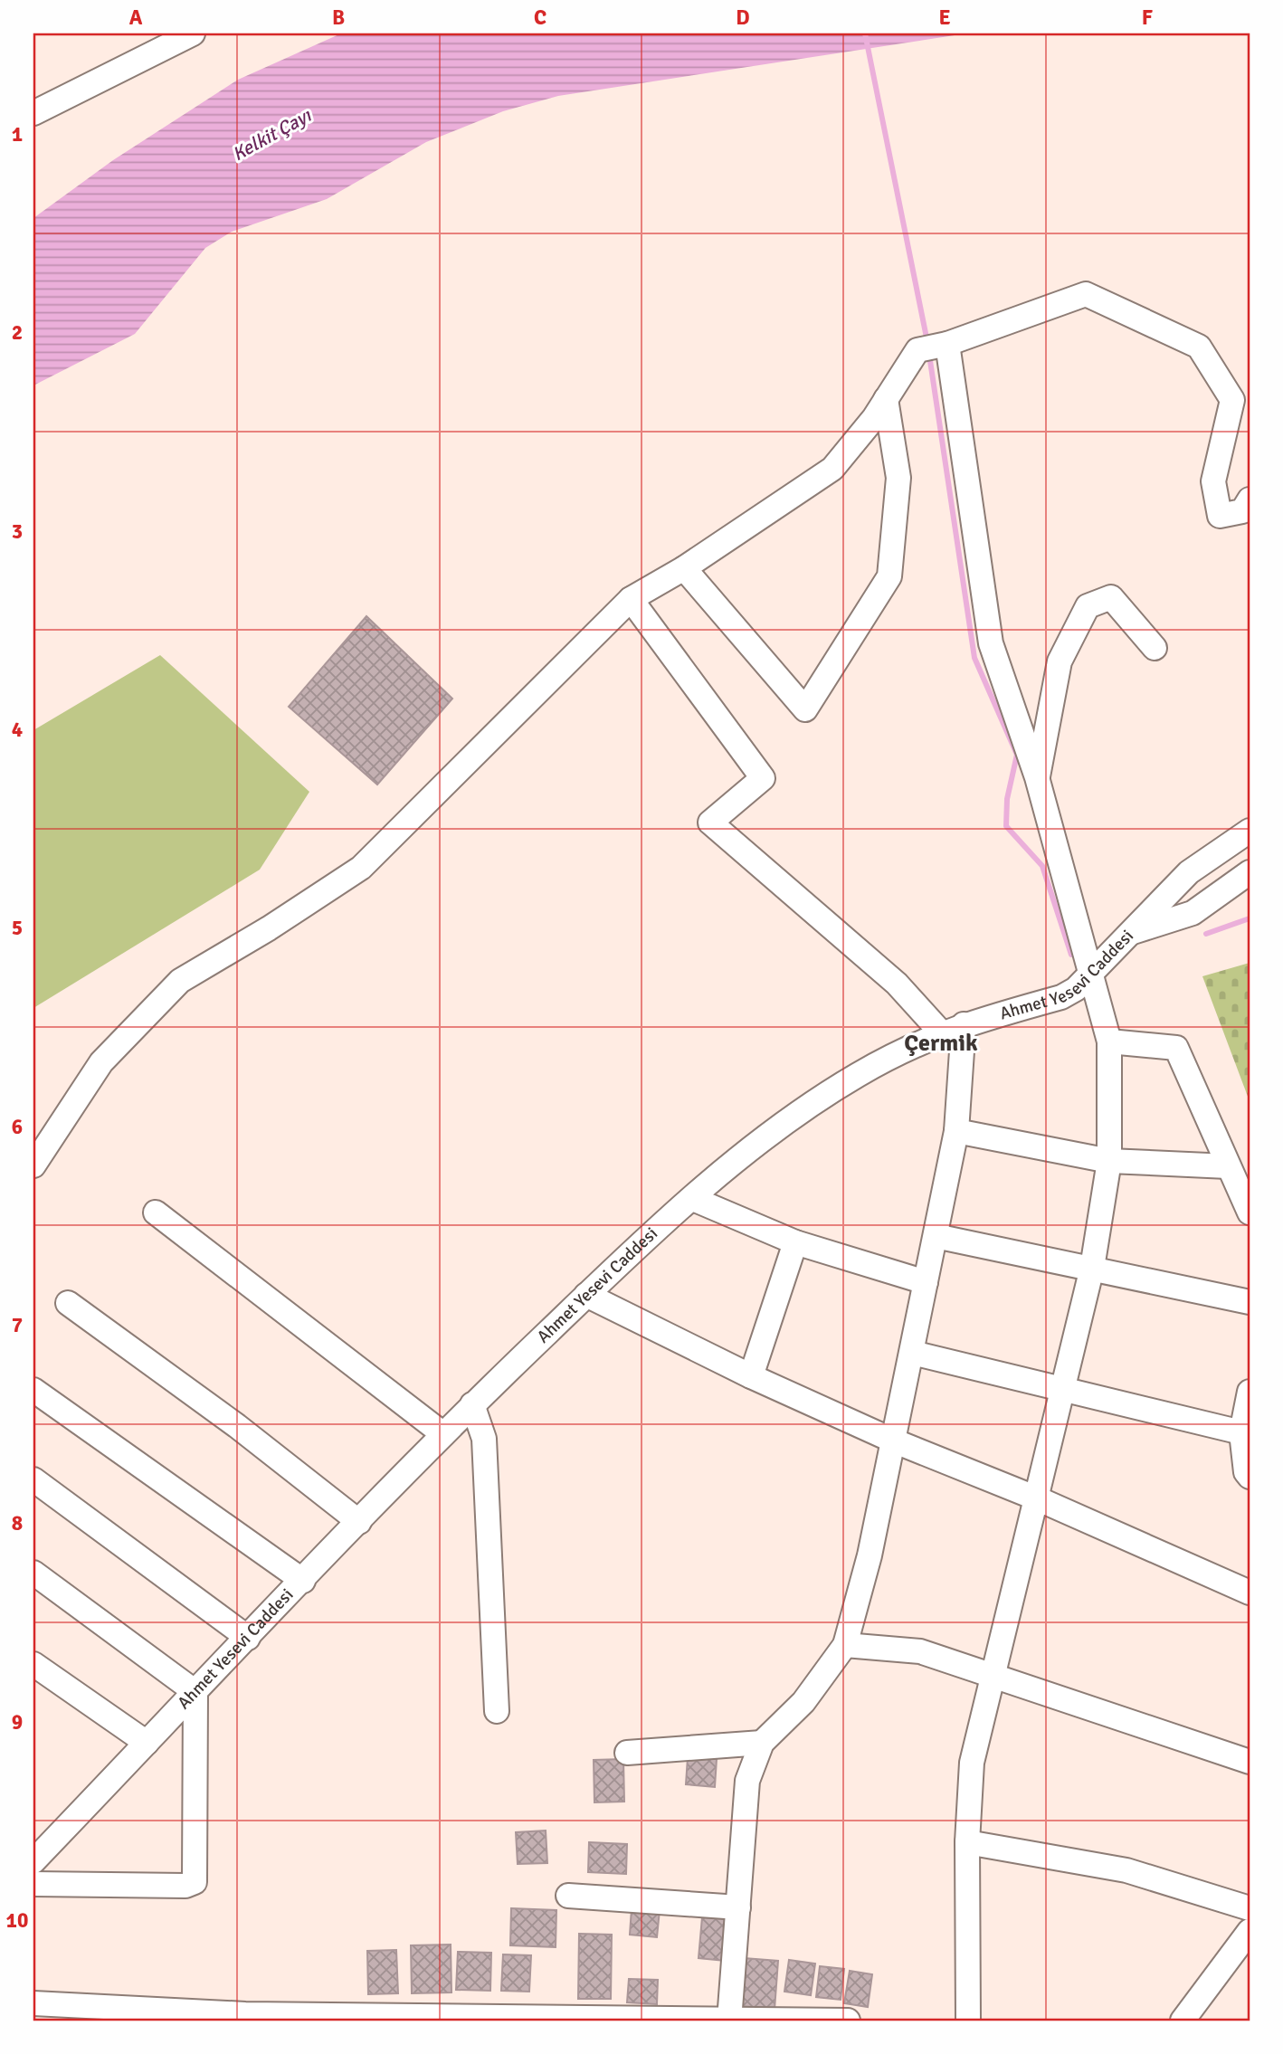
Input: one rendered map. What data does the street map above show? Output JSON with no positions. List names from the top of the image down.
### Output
{
  "streets": {
    "street": ["Ahmet Yesevi Caddesi"]
  },
  "districts": ["Çermik"],
  "water": ["Kelkit Çayı"],
  "grid": {
    "columns": [
      "A",
      "B",
      "C",
      "D",
      "E",
      "F"
    ],
    "rows": [
      "1",
      "2",
      "3",
      "4",
      "5",
      "6",
      "7",
      "8",
      "9",
      "10"
    ]
  }
}
